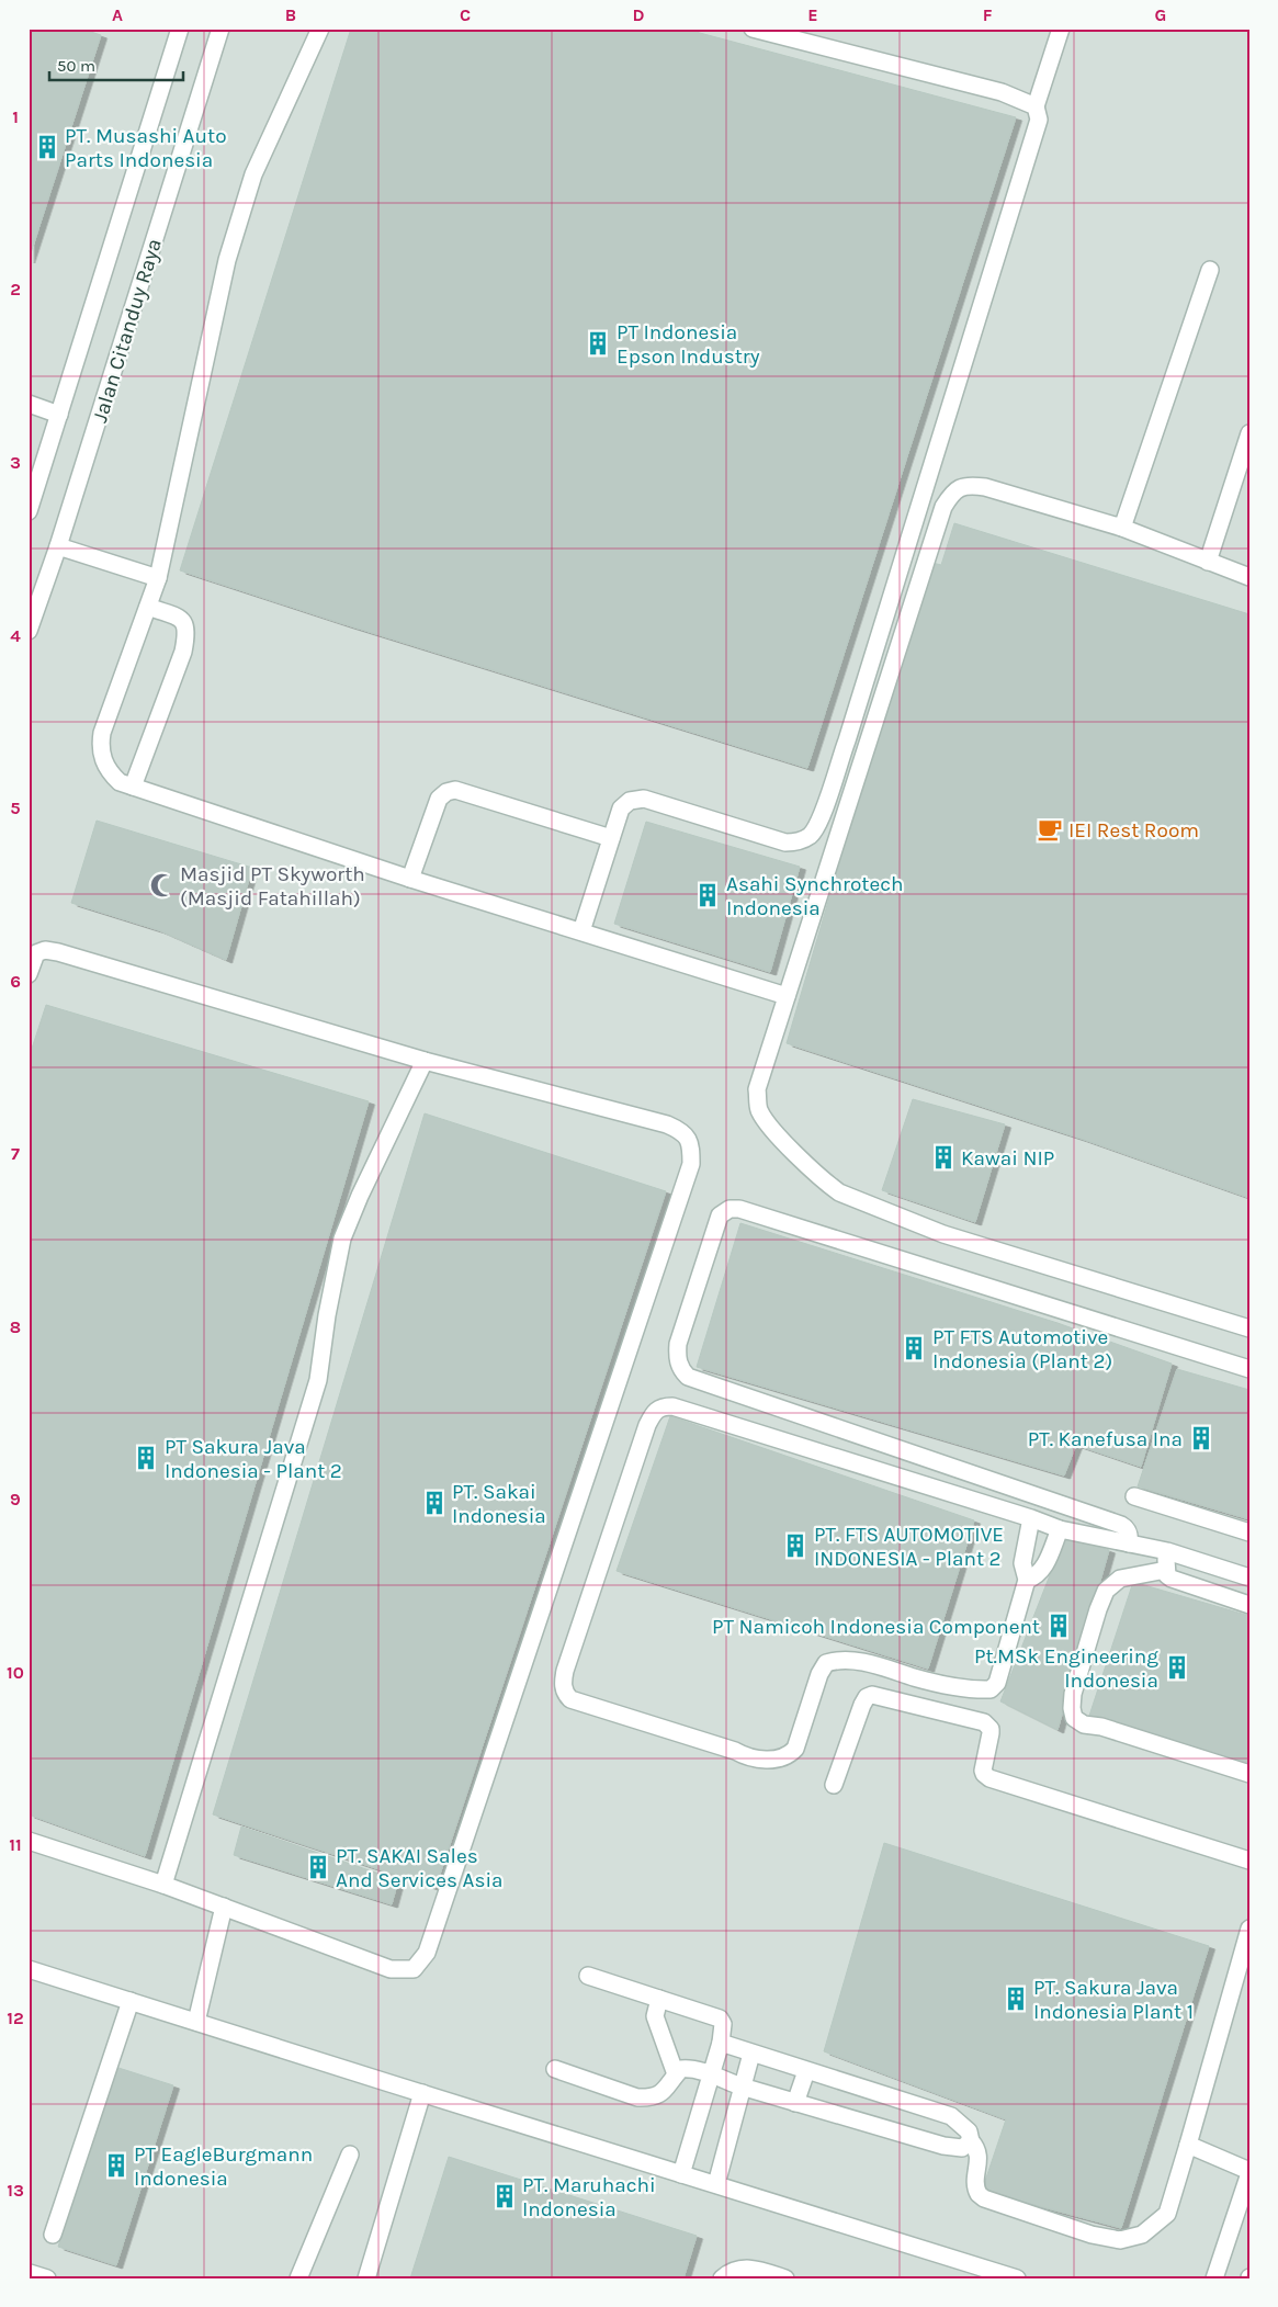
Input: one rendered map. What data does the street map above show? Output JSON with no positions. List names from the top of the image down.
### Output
{
  "streets": {
    "street": ["Jalan Citanduy Raya"]
  },
  "places": {
    "building": [
      "PT. Musashi Auto Parts Indonesia",
      "PT Indonesia Epson Industry",
      "Asahi Synchrotech Indonesia",
      "Kawai NIP",
      "PT FTS Automotive Indonesia (Plant 2)",
      "PT. Kanefusa Ina",
      "PT Sakura Java Indonesia - Plant 2",
      "PT. Sakai Indonesia",
      "PT. FTS AUTOMOTIVE INDONESIA - Plant 2",
      "PT Namicoh Indonesia Component",
      "Pt.MSk Engineering Indonesia",
      "PT. SAKAI Sales And Services Asia",
      "PT. Sakura Java Indonesia Plant 1",
      "PT EagleBurgmann Indonesia",
      "PT. Maruhachi Indonesia"
    ],
    "cafe": ["IEI Rest Room"],
    "mosque": ["Masjid PT Skyworth (Masjid Fatahillah)"]
  },
  "scale_bar": "50 m",
  "grid": {
    "columns": [
      "A",
      "B",
      "C",
      "D",
      "E",
      "F",
      "G"
    ],
    "rows": [
      "1",
      "2",
      "3",
      "4",
      "5",
      "6",
      "7",
      "8",
      "9",
      "10",
      "11",
      "12",
      "13"
    ]
  }
}
